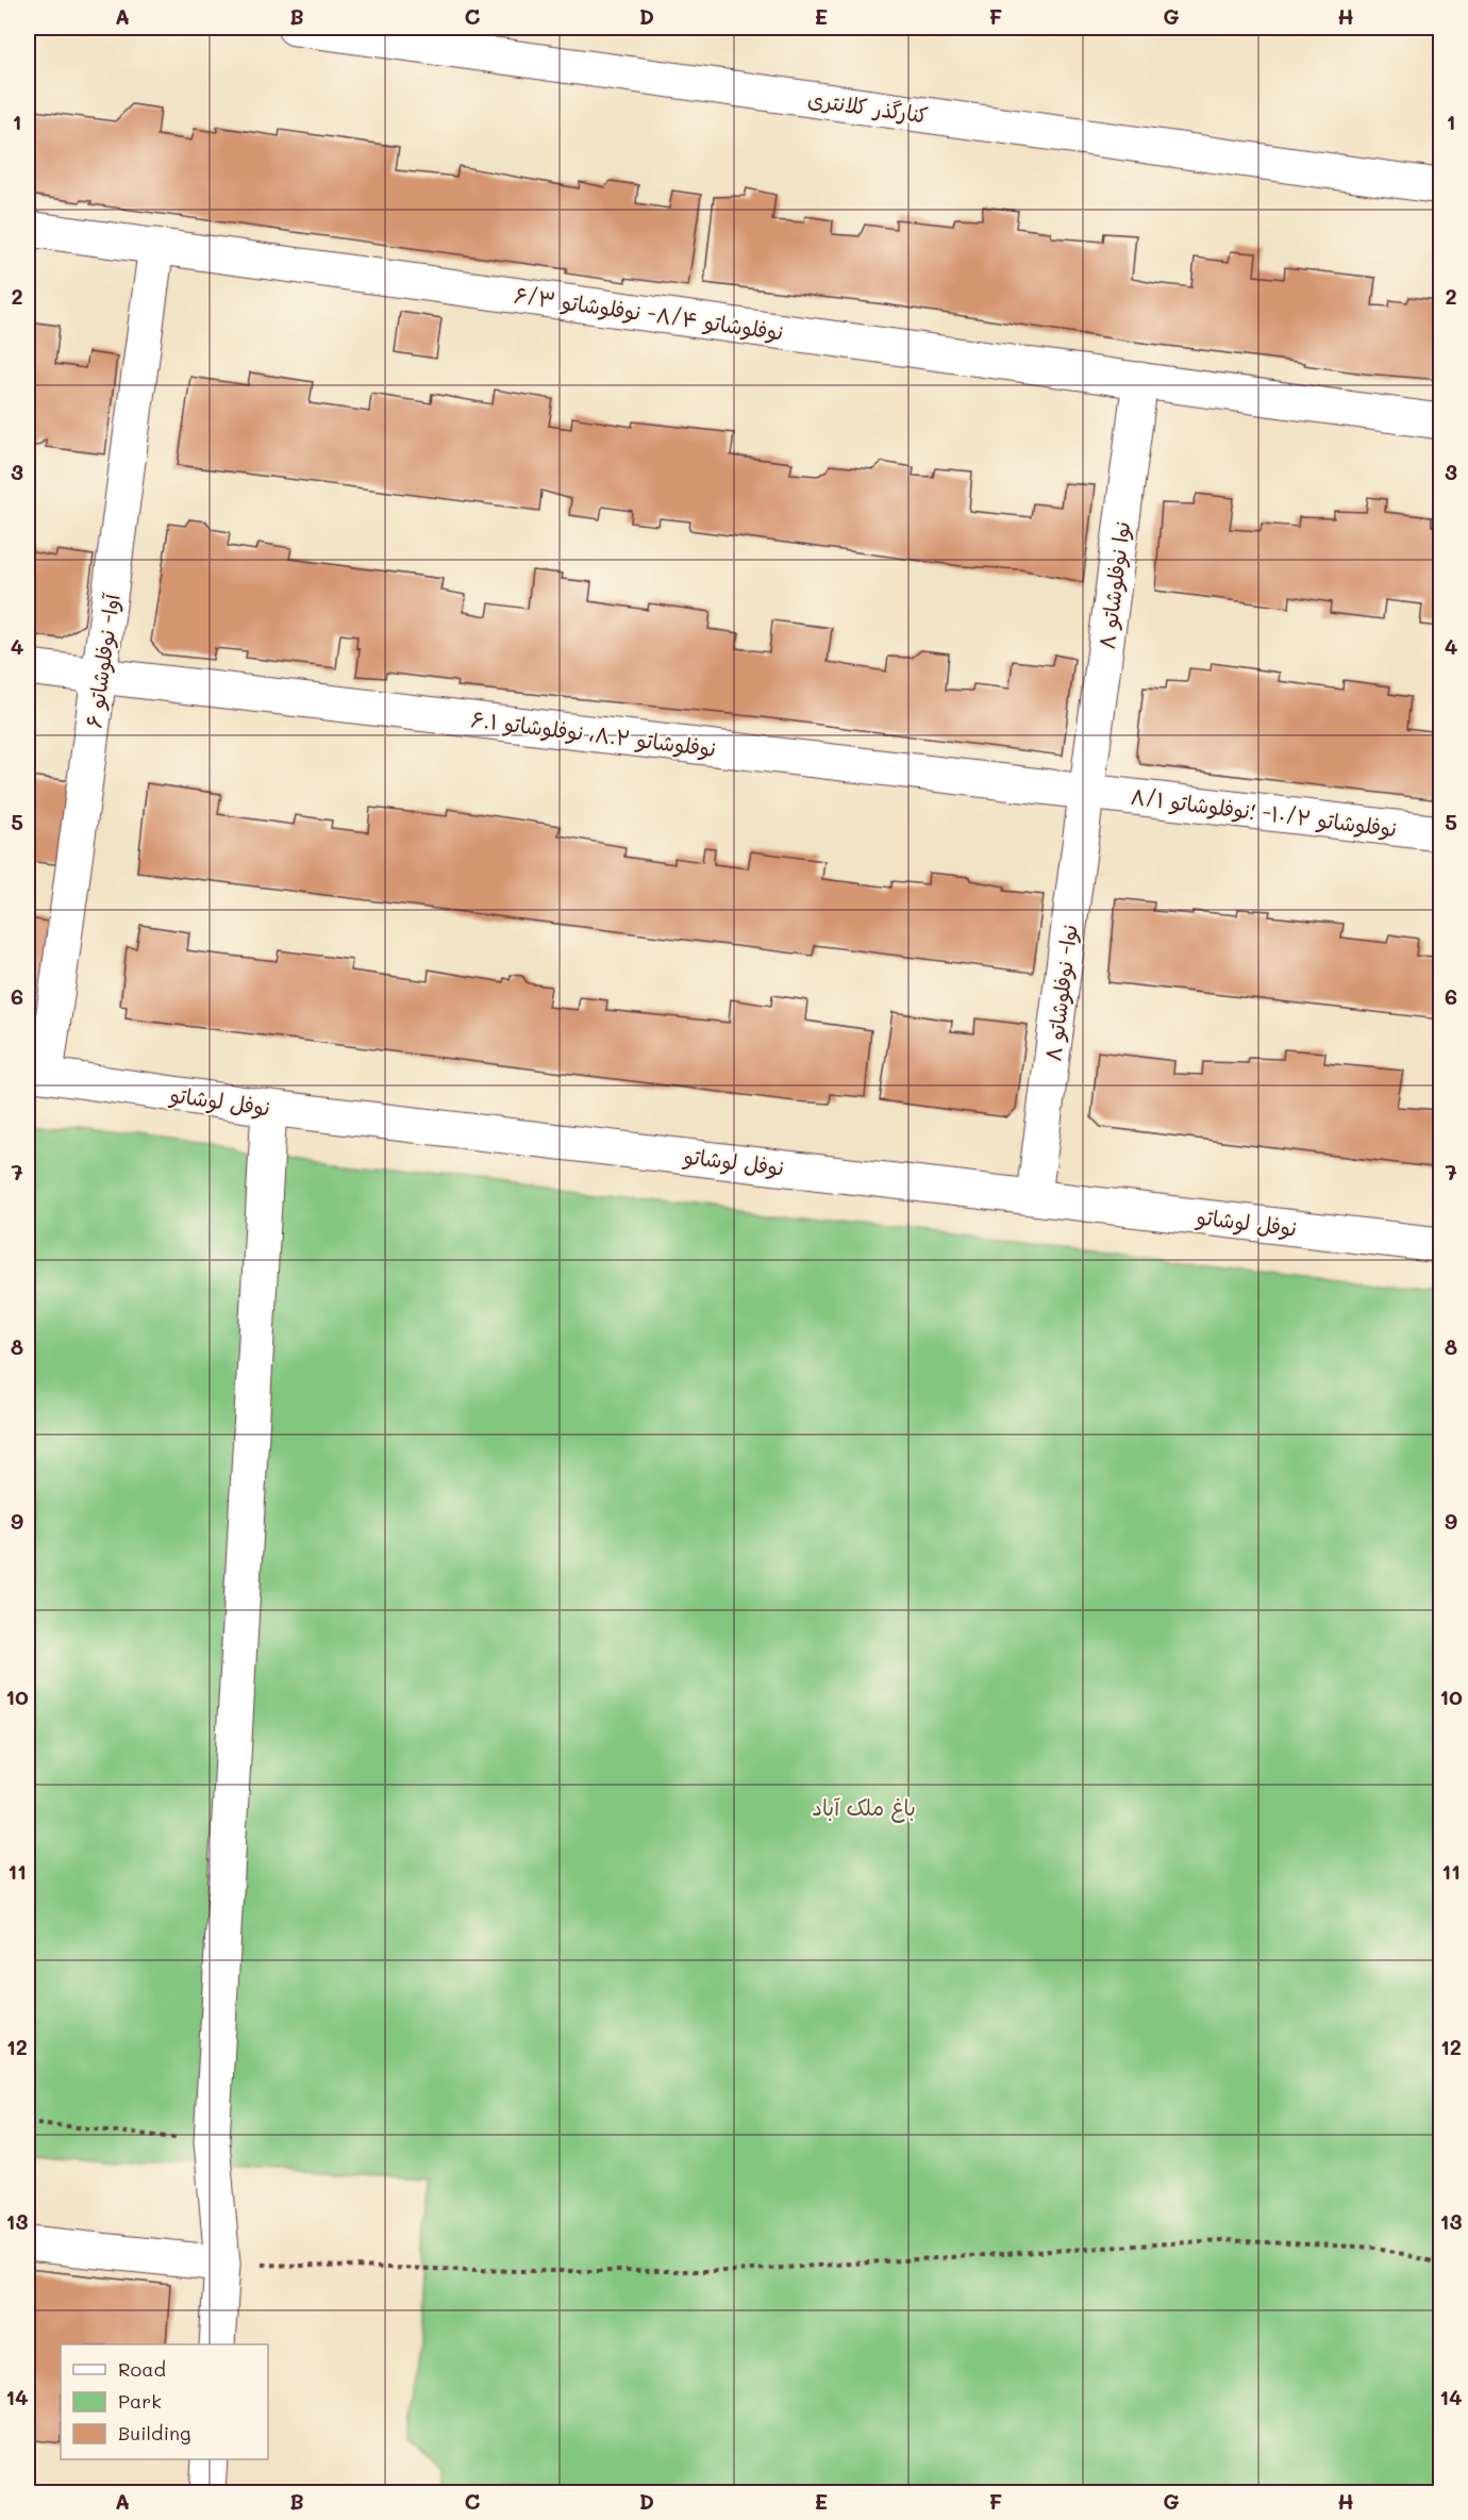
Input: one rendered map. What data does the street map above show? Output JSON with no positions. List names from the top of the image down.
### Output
{
  "streets": {
    "street": [
      "کنارگذر کلانتری",
      "نوفلوشاتو ۸/۴- نوفلوشاتو ۶/۳",
      "نوا نوفلوشاتو ۸",
      "آوا- نوفلوشاتو ۶",
      "نوفلوشاتو ۸.۲، نوفلوشاتو ۶.۱",
      "نوفلوشاتو ۱۰/۲- ؛نوفلوشاتو ۸/۱",
      "نوا- نوفلوشاتو ۸",
      "نوفل لوشاتو"
    ]
  },
  "crossings": [
    ["نوفلوشاتو ۸/۴- نوفلوشاتو ۶/۳", "نوا نوفلوشاتو ۸"],
    ["نوفلوشاتو ۸/۴- نوفلوشاتو ۶/۳", "آوا- نوفلوشاتو ۶"],
    ["نوا نوفلوشاتو ۸", "نوفلوشاتو ۸.۲، نوفلوشاتو ۶.۱"],
    ["نوا نوفلوشاتو ۸", "نوفلوشاتو ۱۰/۲- ؛نوفلوشاتو ۸/۱"],
    ["نوا نوفلوشاتو ۸", "نوا- نوفلوشاتو ۸"],
    ["آوا- نوفلوشاتو ۶", "نوفلوشاتو ۸.۲، نوفلوشاتو ۶.۱"],
    ["آوا- نوفلوشاتو ۶", "نوفل لوشاتو"],
    ["نوفلوشاتو ۸.۲، نوفلوشاتو ۶.۱", "نوفلوشاتو ۱۰/۲- ؛نوفلوشاتو ۸/۱"],
    ["نوفلوشاتو ۸.۲، نوفلوشاتو ۶.۱", "نوا- نوفلوشاتو ۸"],
    ["نوفلوشاتو ۱۰/۲- ؛نوفلوشاتو ۸/۱", "نوا- نوفلوشاتو ۸"],
    ["نوا- نوفلوشاتو ۸", "نوفل لوشاتو"]
  ],
  "parks": ["باغ ملک آباد"],
  "legend": ["Road", "Park", "Building"],
  "grid": {
    "columns": [
      "A",
      "B",
      "C",
      "D",
      "E",
      "F",
      "G",
      "H"
    ],
    "rows": [
      "1",
      "2",
      "3",
      "4",
      "5",
      "6",
      "7",
      "8",
      "9",
      "10",
      "11",
      "12",
      "13",
      "14"
    ]
  }
}
